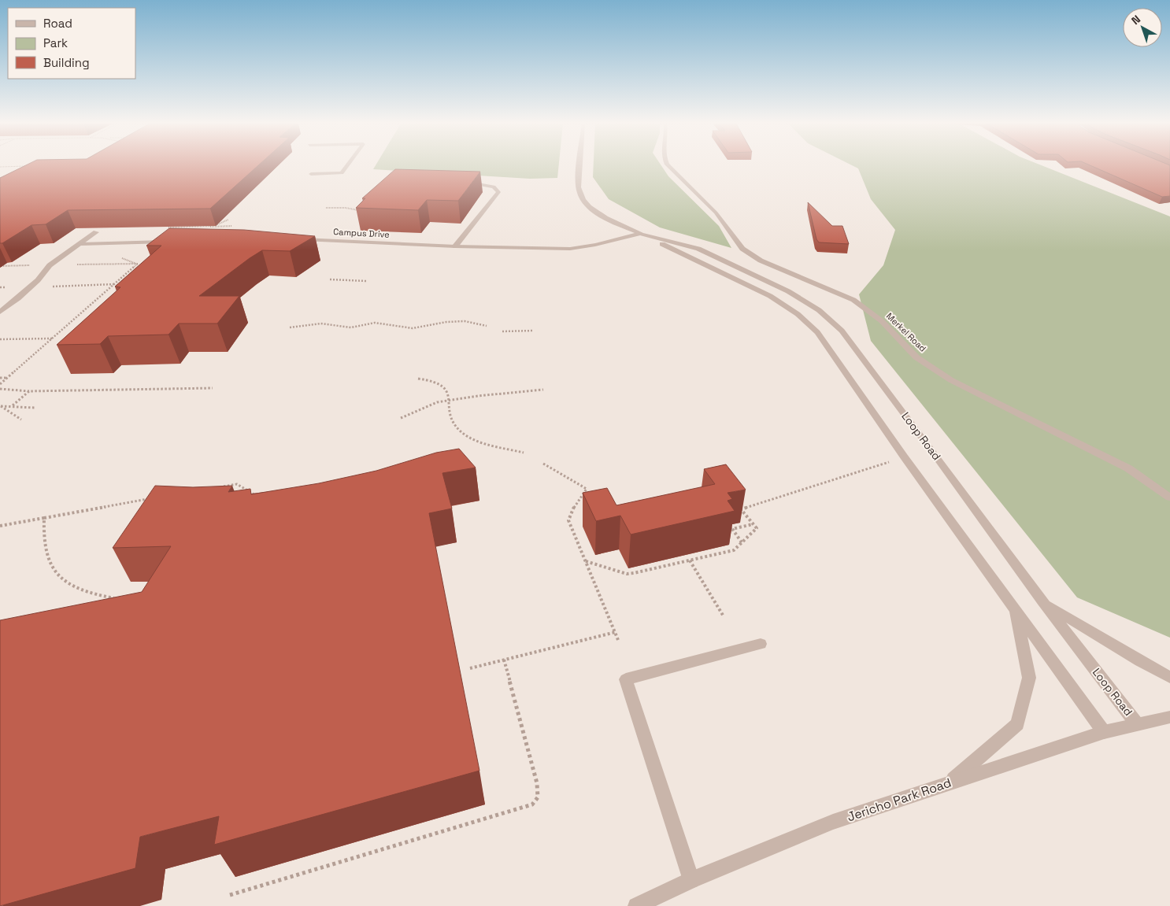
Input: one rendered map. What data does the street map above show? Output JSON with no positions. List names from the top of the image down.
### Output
{
  "streets": {
    "street": [
      "Campus Drive",
      "Merkel Road",
      "Loop Road",
      "Jericho Park Road"
    ]
  },
  "crossings": [
    ["Campus Drive", "Loop Road"],
    ["Loop Road", "Jericho Park Road"]
  ],
  "legend": ["Road", "Park", "Building"],
  "north": "top left"
}
